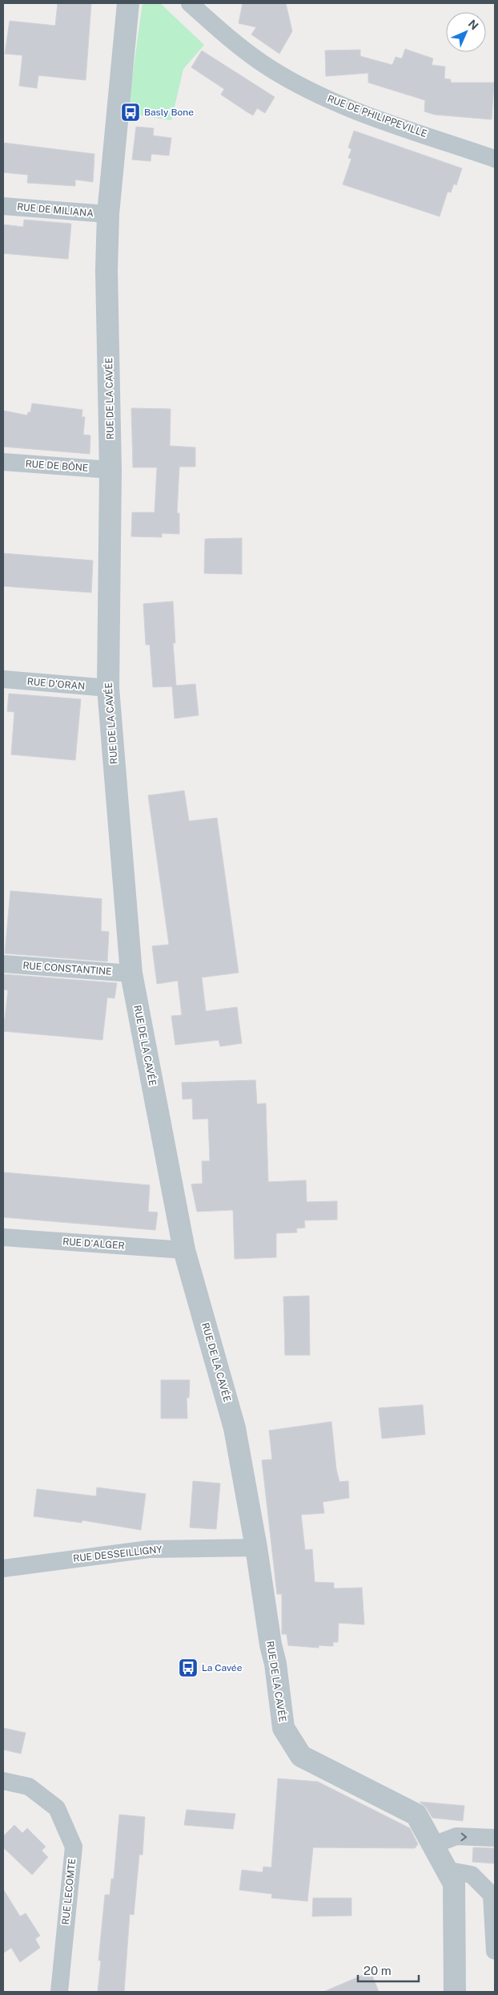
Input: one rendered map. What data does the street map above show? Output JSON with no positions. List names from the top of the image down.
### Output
{
  "streets": {
    "street": [
      "RUE DE PHILIPPEVILLE",
      "RUE DE MILIANA",
      "RUE DE LA CAVÉE",
      "RUE DE BÔNE",
      "RUE D'ORAN",
      "RUE CONSTANTINE",
      "RUE D'ALGER",
      "RUE DESSEILLIGNY",
      "RUE LECOMTE"
    ]
  },
  "crossings": [
    ["RUE DE MILIANA", "RUE DE LA CAVÉE"],
    ["RUE DE LA CAVÉE", "RUE DE BÔNE"],
    ["RUE DE LA CAVÉE", "RUE D'ORAN"],
    ["RUE DE LA CAVÉE", "RUE CONSTANTINE"],
    ["RUE DE LA CAVÉE", "RUE D'ALGER"],
    ["RUE DE LA CAVÉE", "RUE DESSEILLIGNY"]
  ],
  "places": {
    "bus stop": ["Basly Bone", "La Cavée"]
  },
  "scale_bar": "20 m",
  "north": "top right"
}
